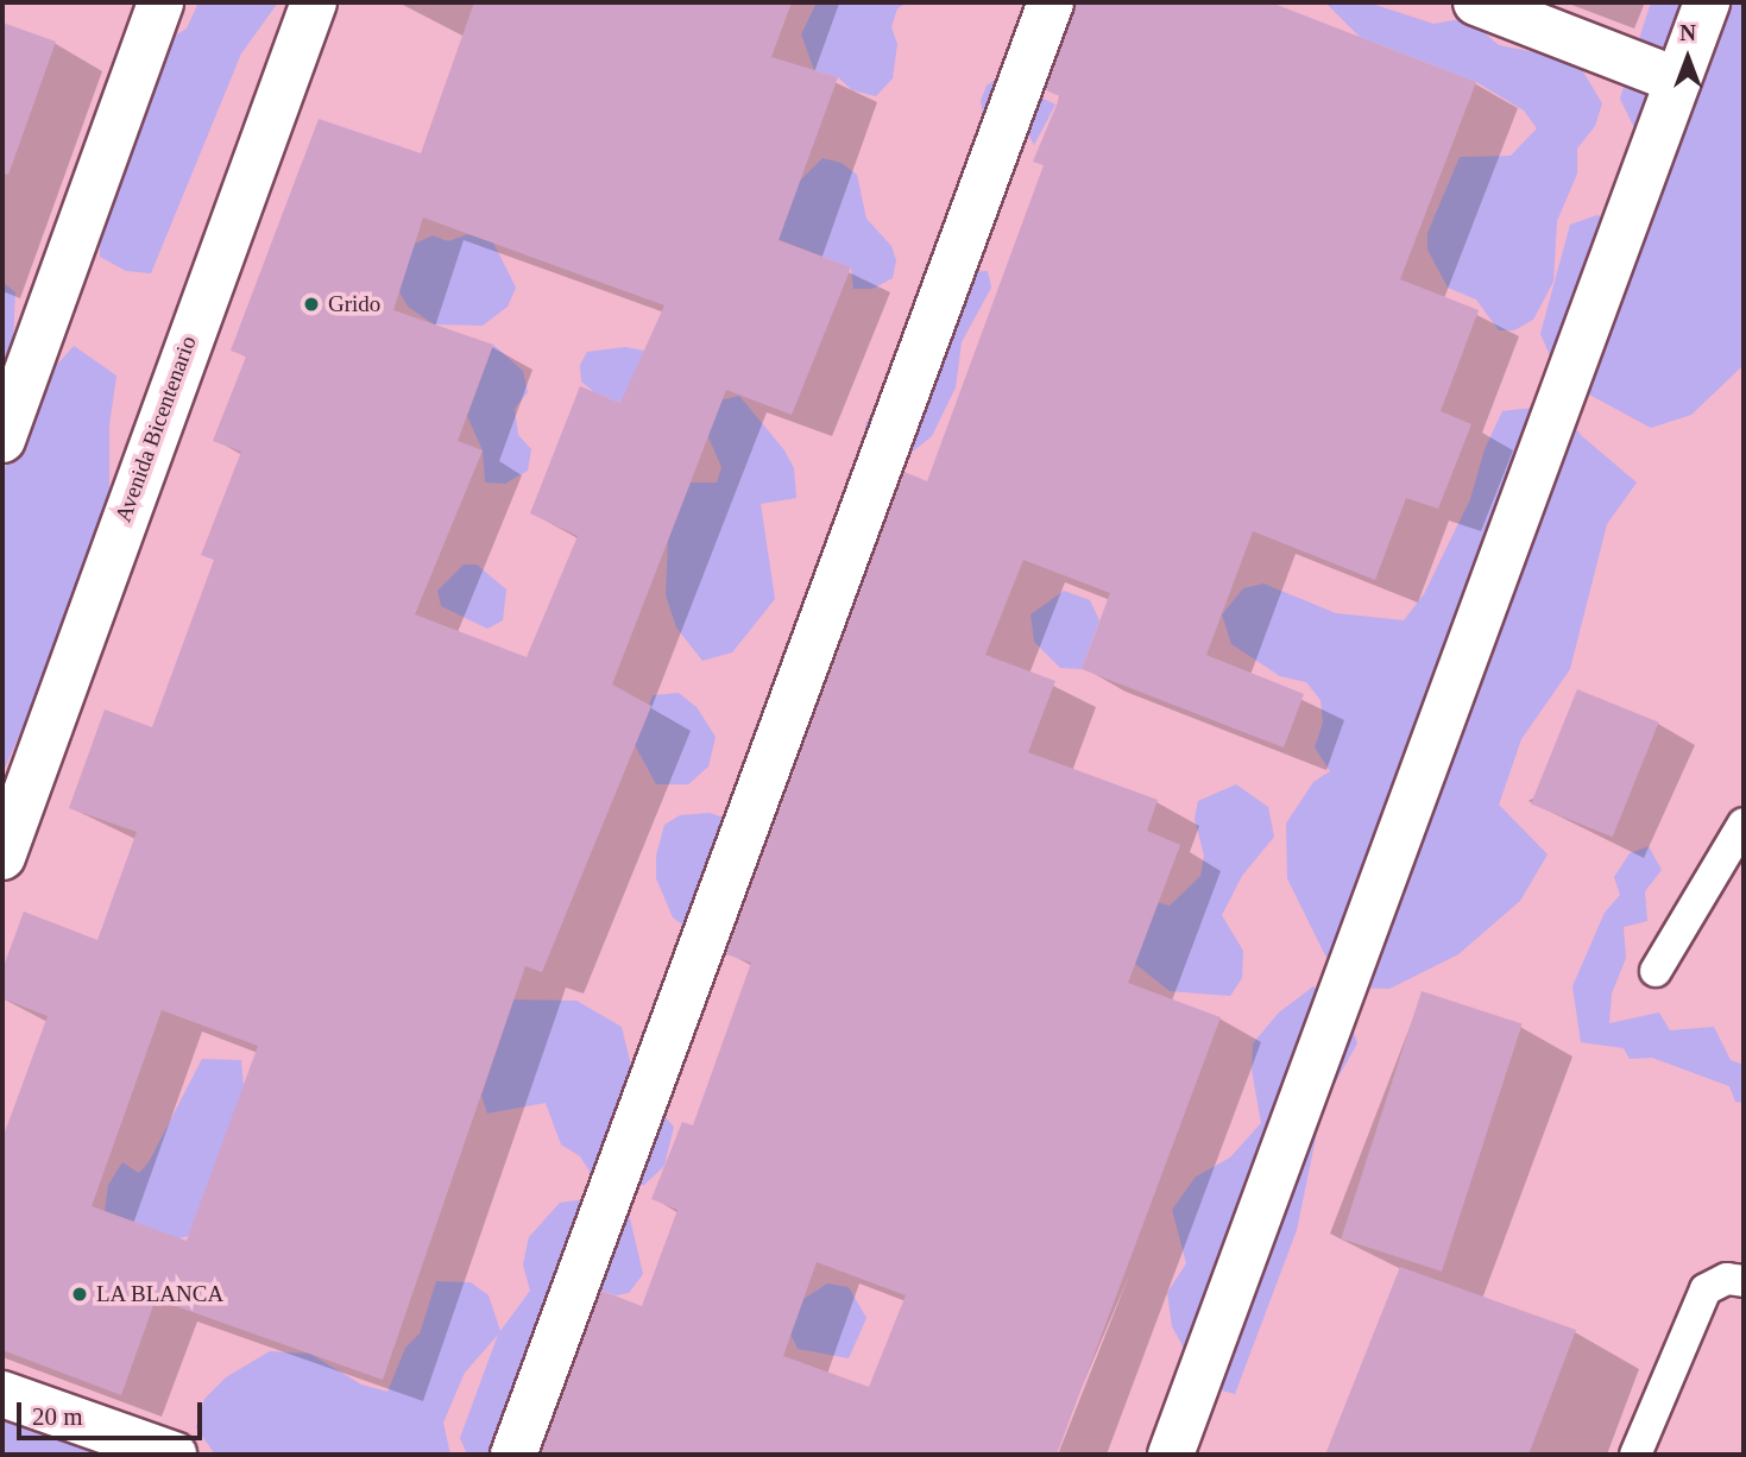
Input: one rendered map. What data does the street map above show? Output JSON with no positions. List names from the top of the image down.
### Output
{
  "streets": {
    "street": ["Avenida Bicentenario"]
  },
  "places": ["Grido", "LA BLANCA"],
  "scale_bar": "20 m",
  "north": "top"
}
